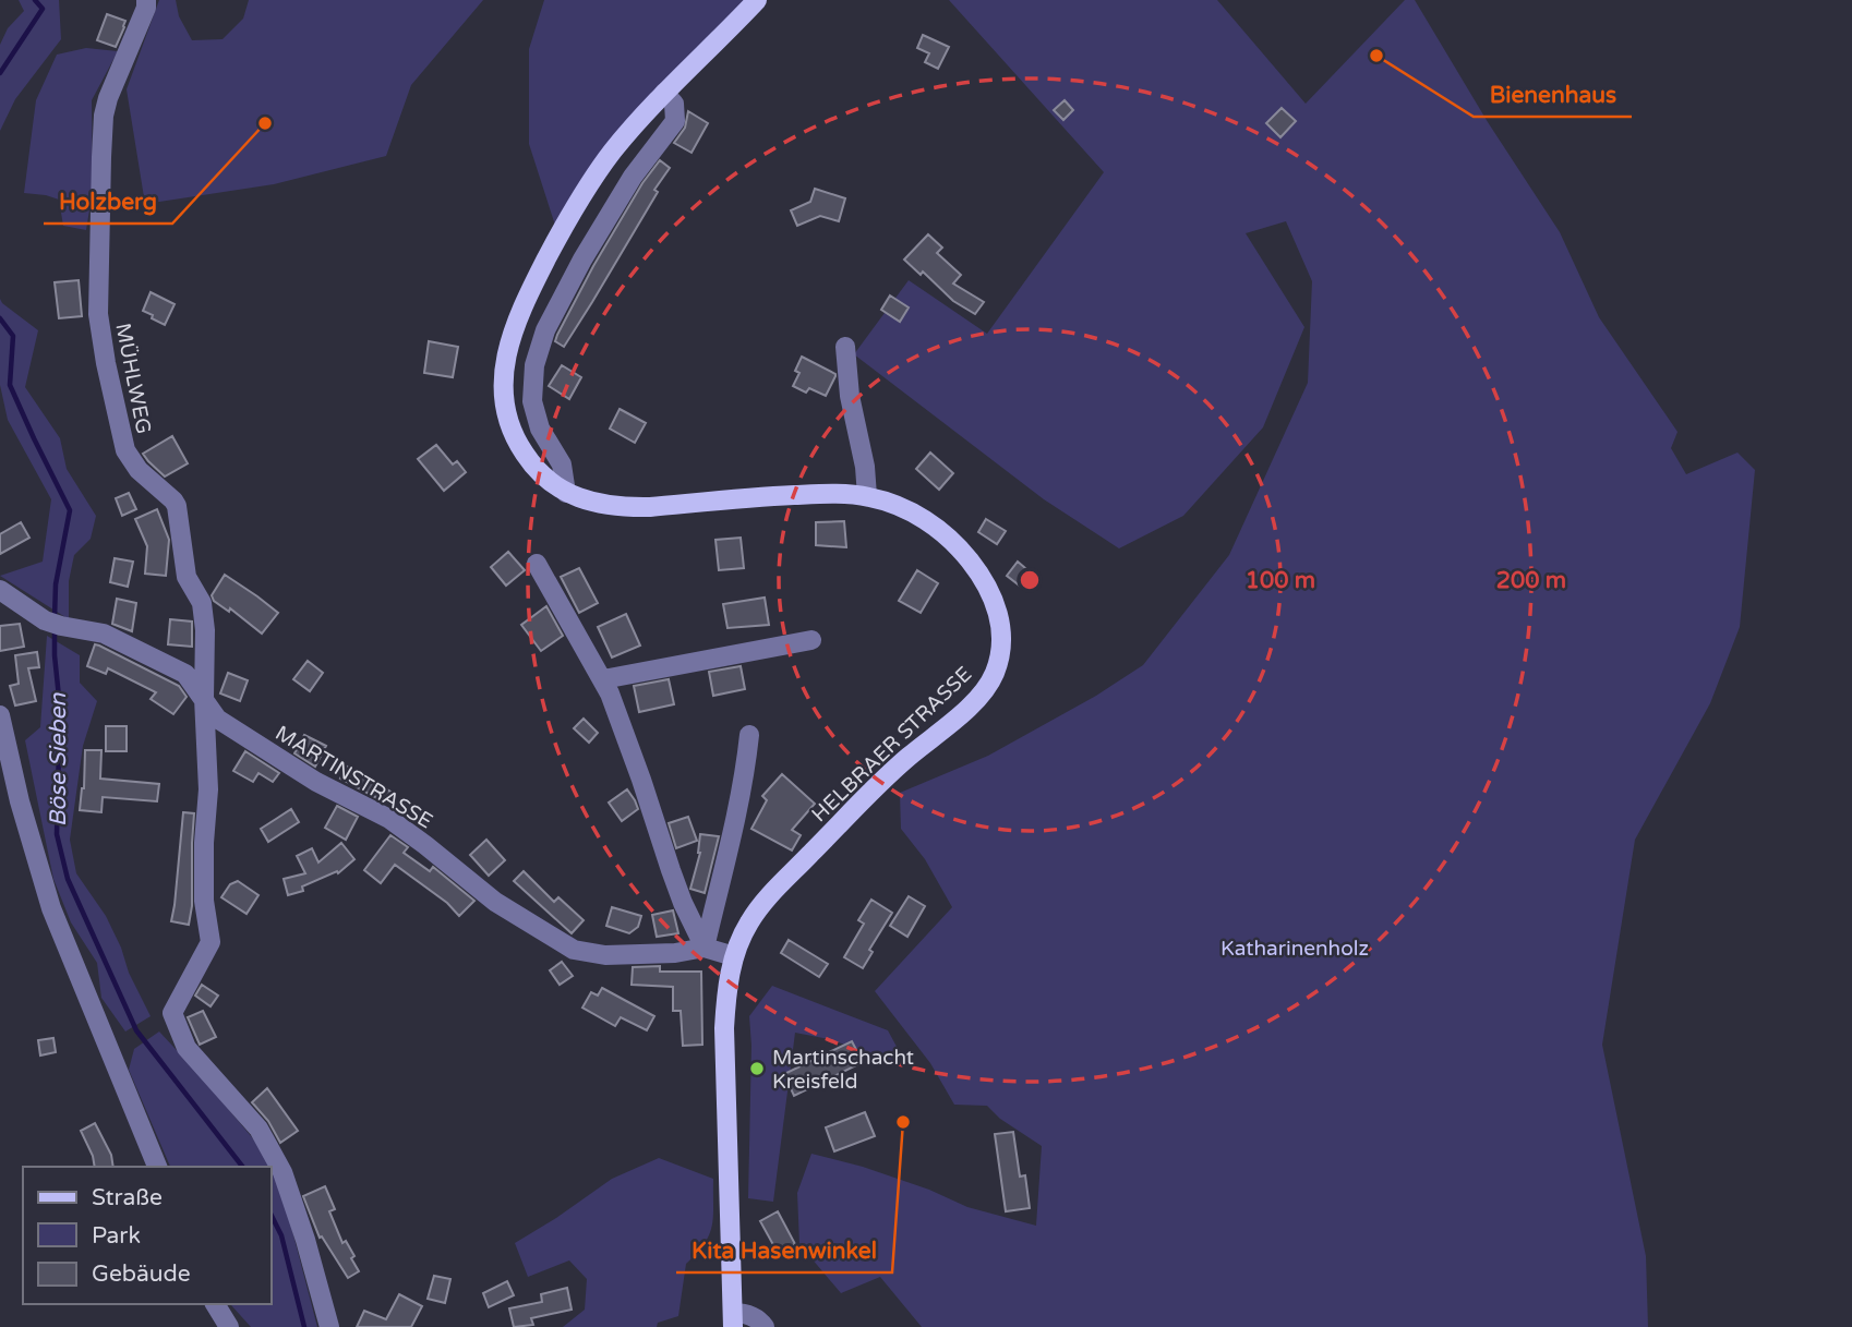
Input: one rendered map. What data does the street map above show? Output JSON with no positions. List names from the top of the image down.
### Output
{
  "streets": {
    "main road": ["HELBRAER STRASSE"],
    "street": ["MÜHLWEG", "MARTINSTRASSE"]
  },
  "crossings": [
    ["MÜHLWEG", "MARTINSTRASSE"],
    ["HELBRAER STRASSE", "MARTINSTRASSE"]
  ],
  "water": ["Böse Sieben"],
  "parks": ["Katharinenholz"],
  "places": [
    "Bienenhaus",
    "Holzberg",
    "Martinschacht Kreisfeld",
    "Kita Hasenwinkel"
  ],
  "legend": ["Straße", "Park", "Gebäude"],
  "rings": ["100 m", "200 m"]
}
